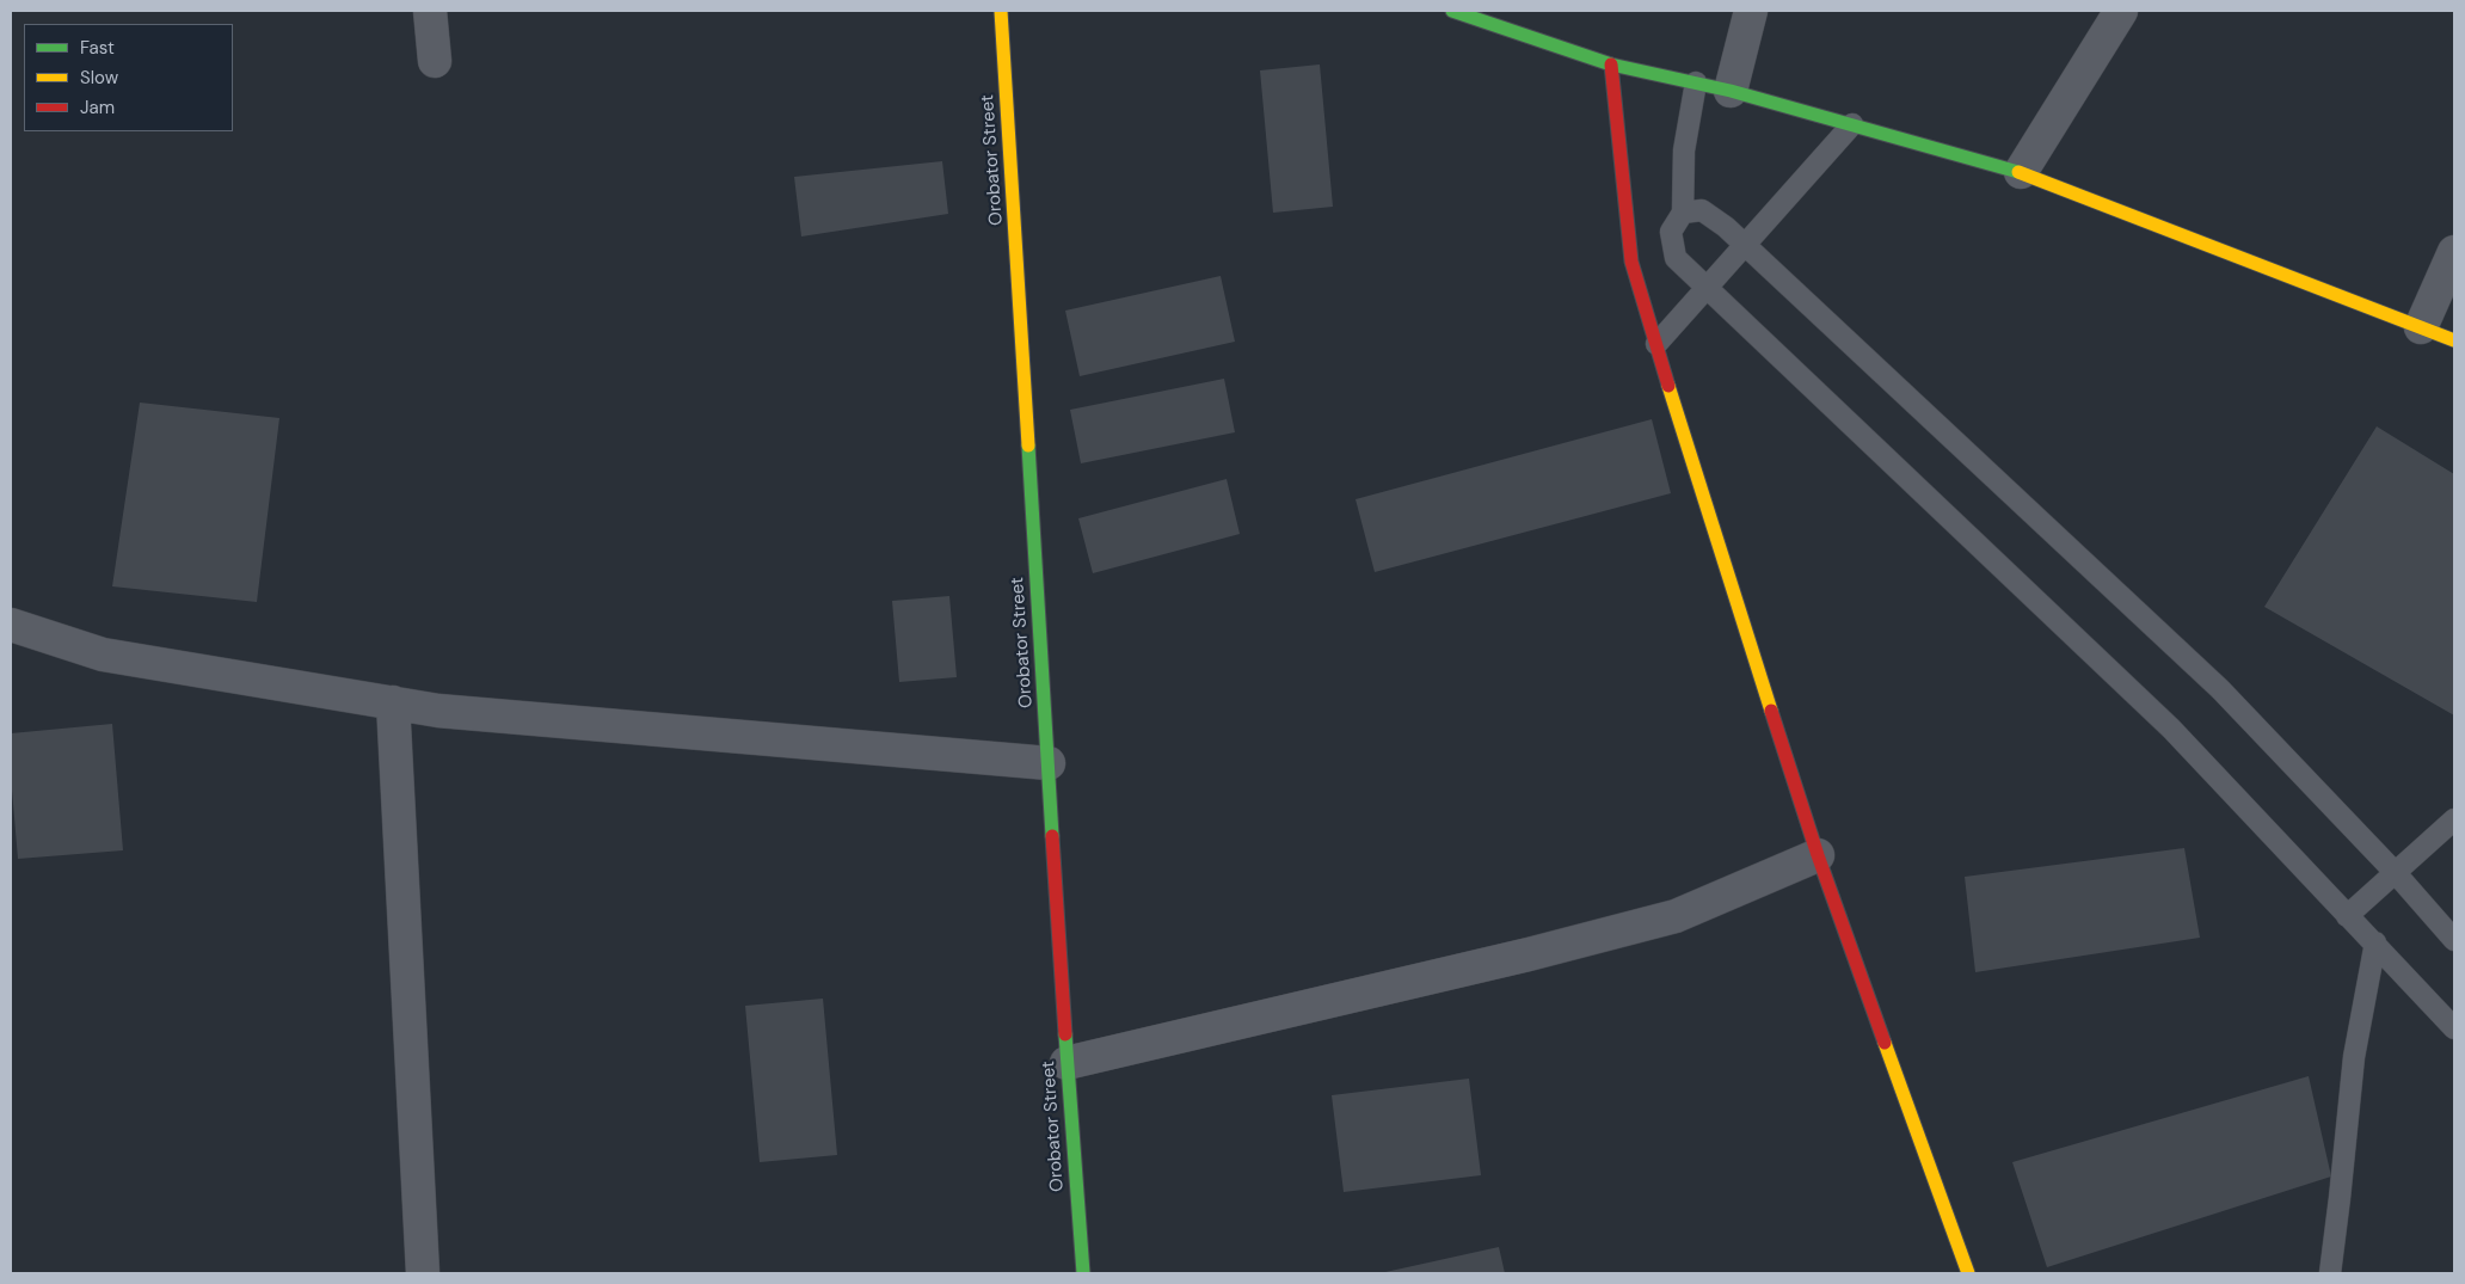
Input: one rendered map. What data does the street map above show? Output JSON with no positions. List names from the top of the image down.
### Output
{
  "streets": {
    "street": ["Orobator Street"]
  },
  "legend": ["Fast", "Slow", "Jam"]
}
